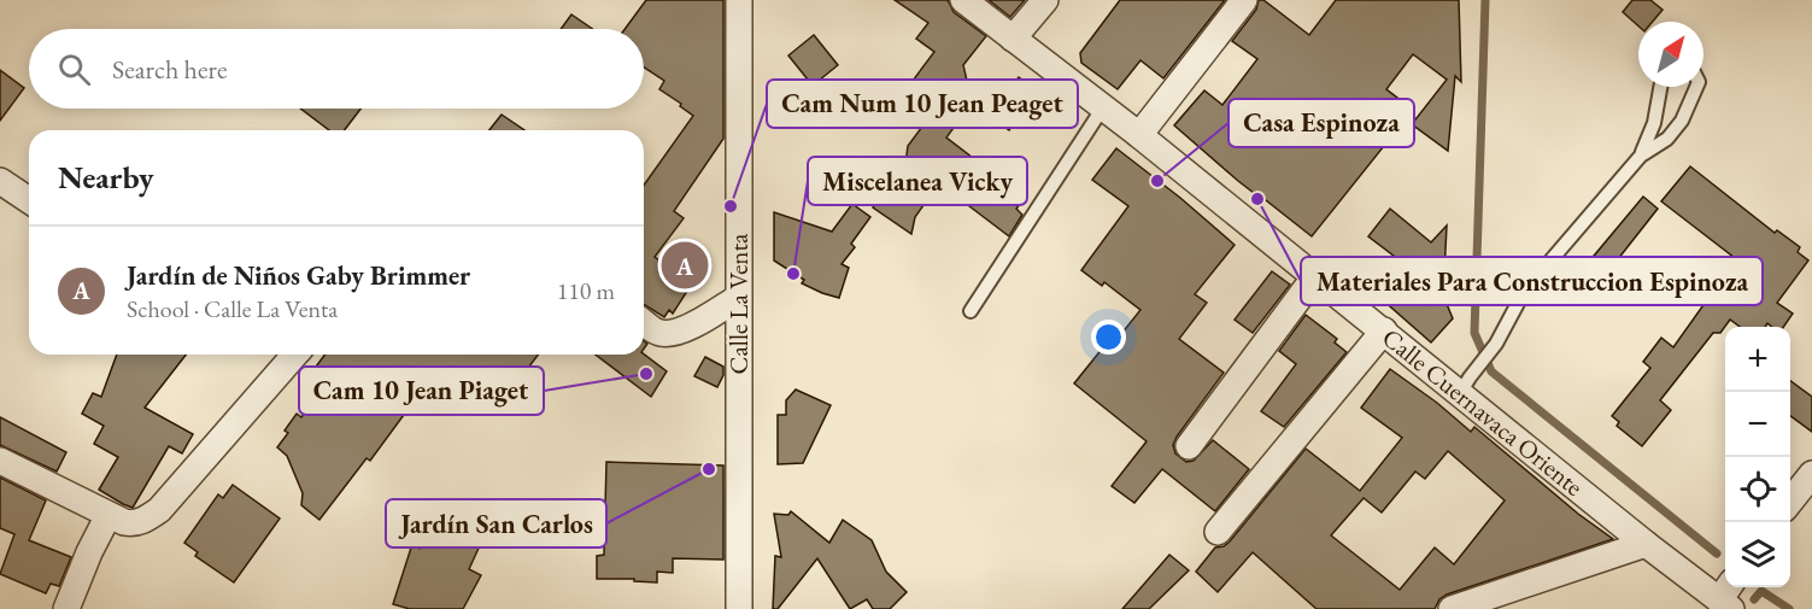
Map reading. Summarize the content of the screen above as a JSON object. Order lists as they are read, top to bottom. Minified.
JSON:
{"streets":{"street":["Calle La Venta","Calle Cuernavaca Oriente"]},"places":["Casa Espinoza","Materiales Para Construccion Espinoza","Cam Num 10 Jean Peaget","Miscelanea Vicky","Cam 10 Jean Piaget","Jardín San Carlos"],"north":"top right","page":{"search":"Search here","heading":"Nearby","list":[{"mark":"A","name":"Jardín de Niños Gaby Brimmer","note":"School · Calle La Venta","value":"110 m"}],"pins":"A","map_buttons":["+","−"]}}
